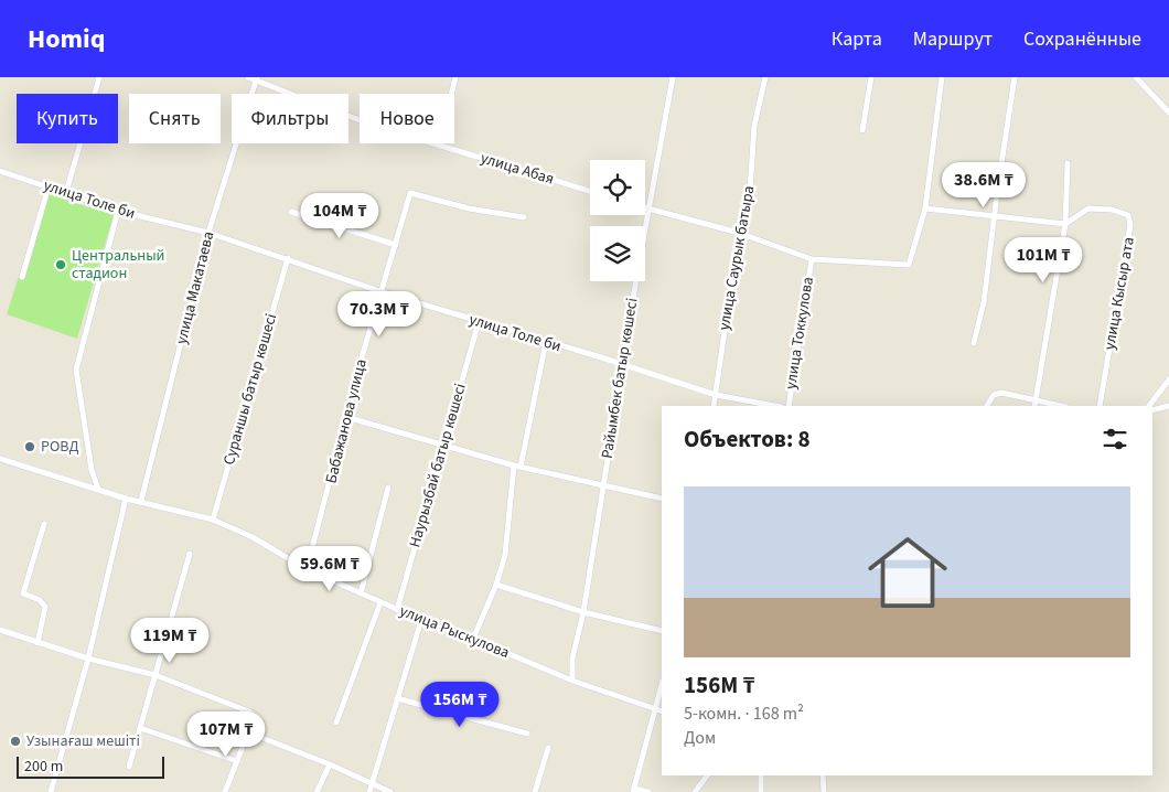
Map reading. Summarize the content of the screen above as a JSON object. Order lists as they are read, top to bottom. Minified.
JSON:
{"streets":{"street":["улица Абая","улица Толе би","улица Саурык батыра","улица Макатаева","улица Кысыр ата","улица Токкулова","Райымбек батыр көшесі","Сураншы батыр көшесі","Бабажанова улица","Наурызбай батыр көшесі","улица Рыскулова"]},"crossings":[["улица Абая","улица Макатаева"],["улица Толе би","улица Саурык батыра"],["улица Толе би","улица Макатаева"],["улица Толе би","Райымбек батыр көшесі"],["улица Толе би","Сураншы батыр көшесі"],["улица Толе би","Бабажанова улица"],["улица Толе би","Наурызбай батыр көшесі"],["улица Макатаева","улица Рыскулова"],["Райымбек батыр көшесі","улица Рыскулова"],["Сураншы батыр көшесі","улица Рыскулова"],["Бабажанова улица","улица Рыскулова"],["Наурызбай батыр көшесі","улица Рыскулова"]],"places":["Центральный стадион","РОВД","Узынағаш мешіті"],"scale_bar":"200 m","page":{"header":"Homiq","nav":["Карта","Маршрут","Сохранённые"],"chip":["Купить","Снять","Фильтры","Новое"],"price":["38.6M ₸","104M ₸","101M ₸","70.3M ₸","59.6M ₸","119M ₸","156M ₸","107M ₸"],"heading":"Объектов: 8","list":[{"name":"156M ₸","note":"5-комн. · 168 m² · Дом"}],"scale":"200 m"}}
